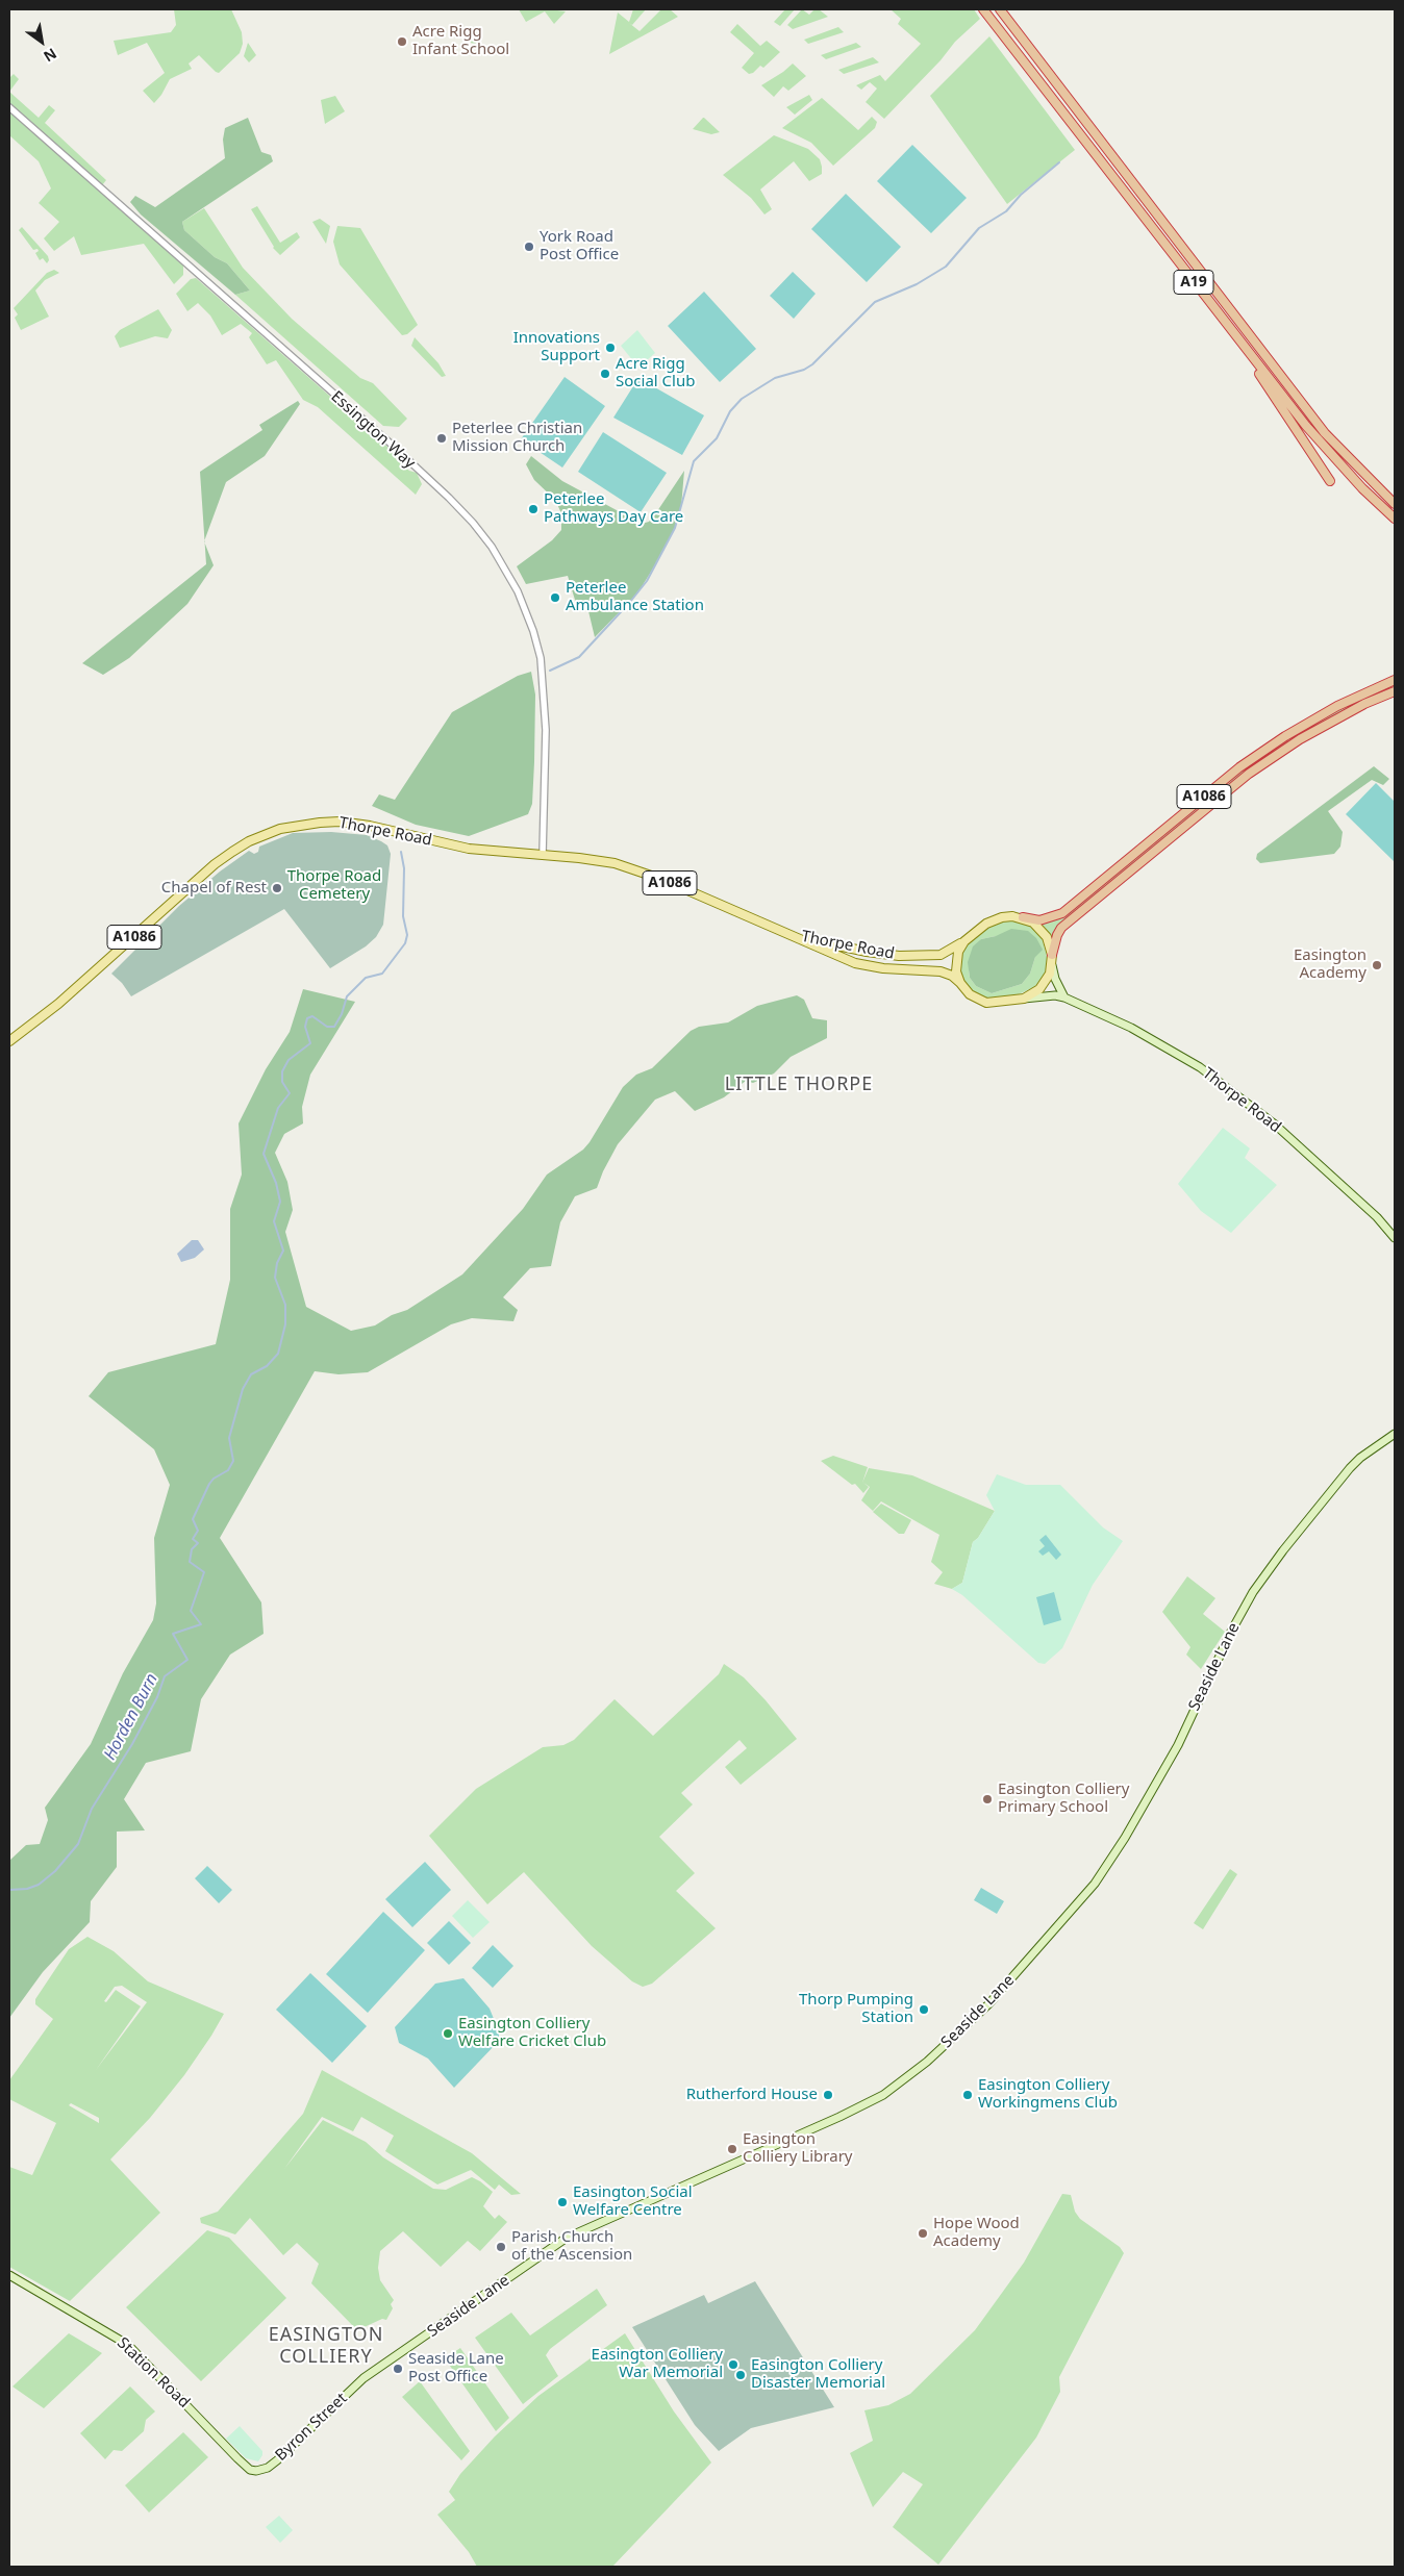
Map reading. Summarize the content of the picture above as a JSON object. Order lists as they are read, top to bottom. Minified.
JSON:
{"streets":{"highway":["A19","A1086"],"main road":["Thorpe Road","Seaside Lane","Station Road","Byron Street"],"street":["Essington Way"]},"crossings":[["Essington Way","Thorpe Road"],["A1086","Thorpe Road"],["Seaside Lane","Byron Street"],["Station Road","Byron Street"]],"districts":["LITTLE THORPE","EASINGTON COLLIERY"],"water":["Horden Burn"],"parks":["Thorpe Road Cemetery"],"places":["Acre Rigg Infant School","York Road Post Office","Innovations Support","Acre Rigg Social Club","Peterlee Christian Mission Church","Peterlee Pathways Day Care","Peterlee Ambulance Station","Chapel of Rest","Easington Academy","Easington Colliery Primary School","Thorp Pumping Station","Easington Colliery Welfare Cricket Club","Rutherford House","Easington Colliery Workingmens Club","Easington Colliery Library","Easington Social Welfare Centre","Hope Wood Academy","Parish Church of the Ascension","Easington Colliery War Memorial","Seaside Lane Post Office","Easington Colliery Disaster Memorial"],"north":"bottom right"}
